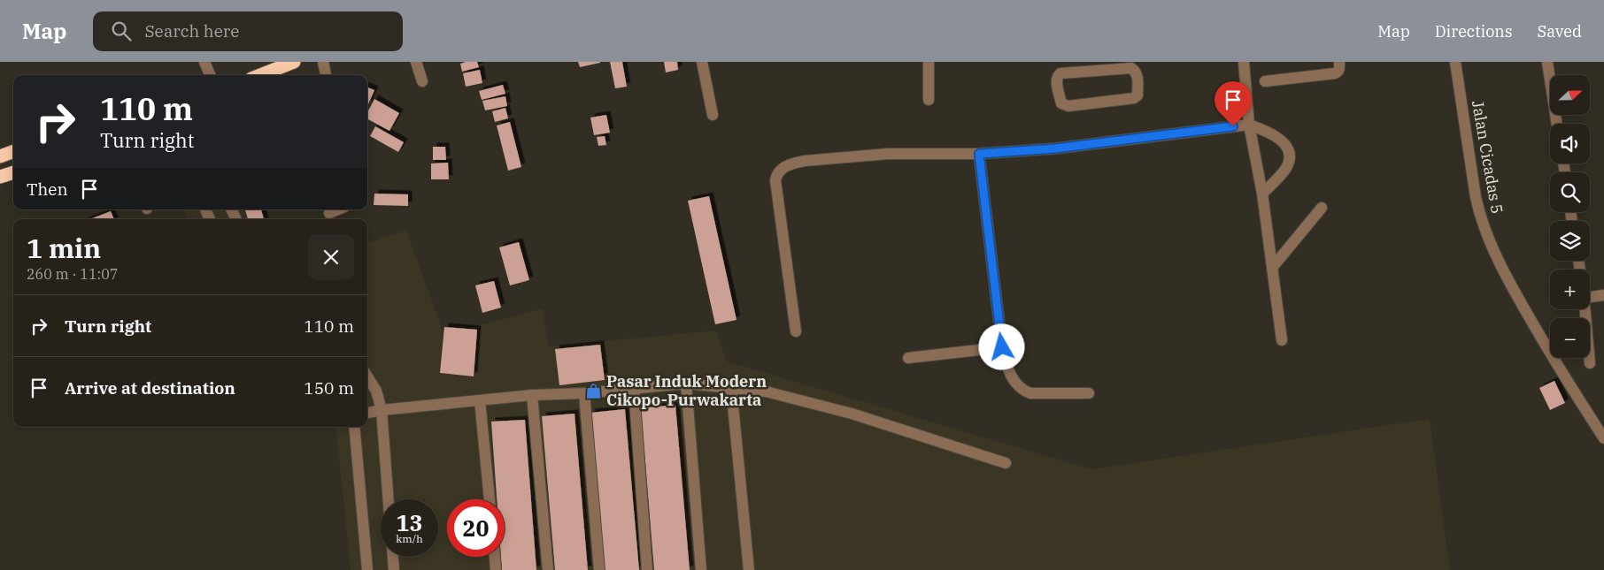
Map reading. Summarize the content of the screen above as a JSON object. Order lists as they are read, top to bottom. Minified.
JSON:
{"streets":{"street":["Jalan Cicadas 5"]},"places":{"shop":["Pasar Induk Modern Cikopo-Purwakarta"]},"north":"right","page":{"header":"Map","search":"Search here","nav":["Map","Directions","Saved"],"map_buttons":["+","−"],"turn":["110 m","Turn right"],"then":"Then","heading":["1 min","260 m · 11:07"],"list":[{"name":"Turn right","value":"110 m"},{"name":"Arrive at destination","value":"150 m"}],"speed":"13 km/h","limit":"20"}}
